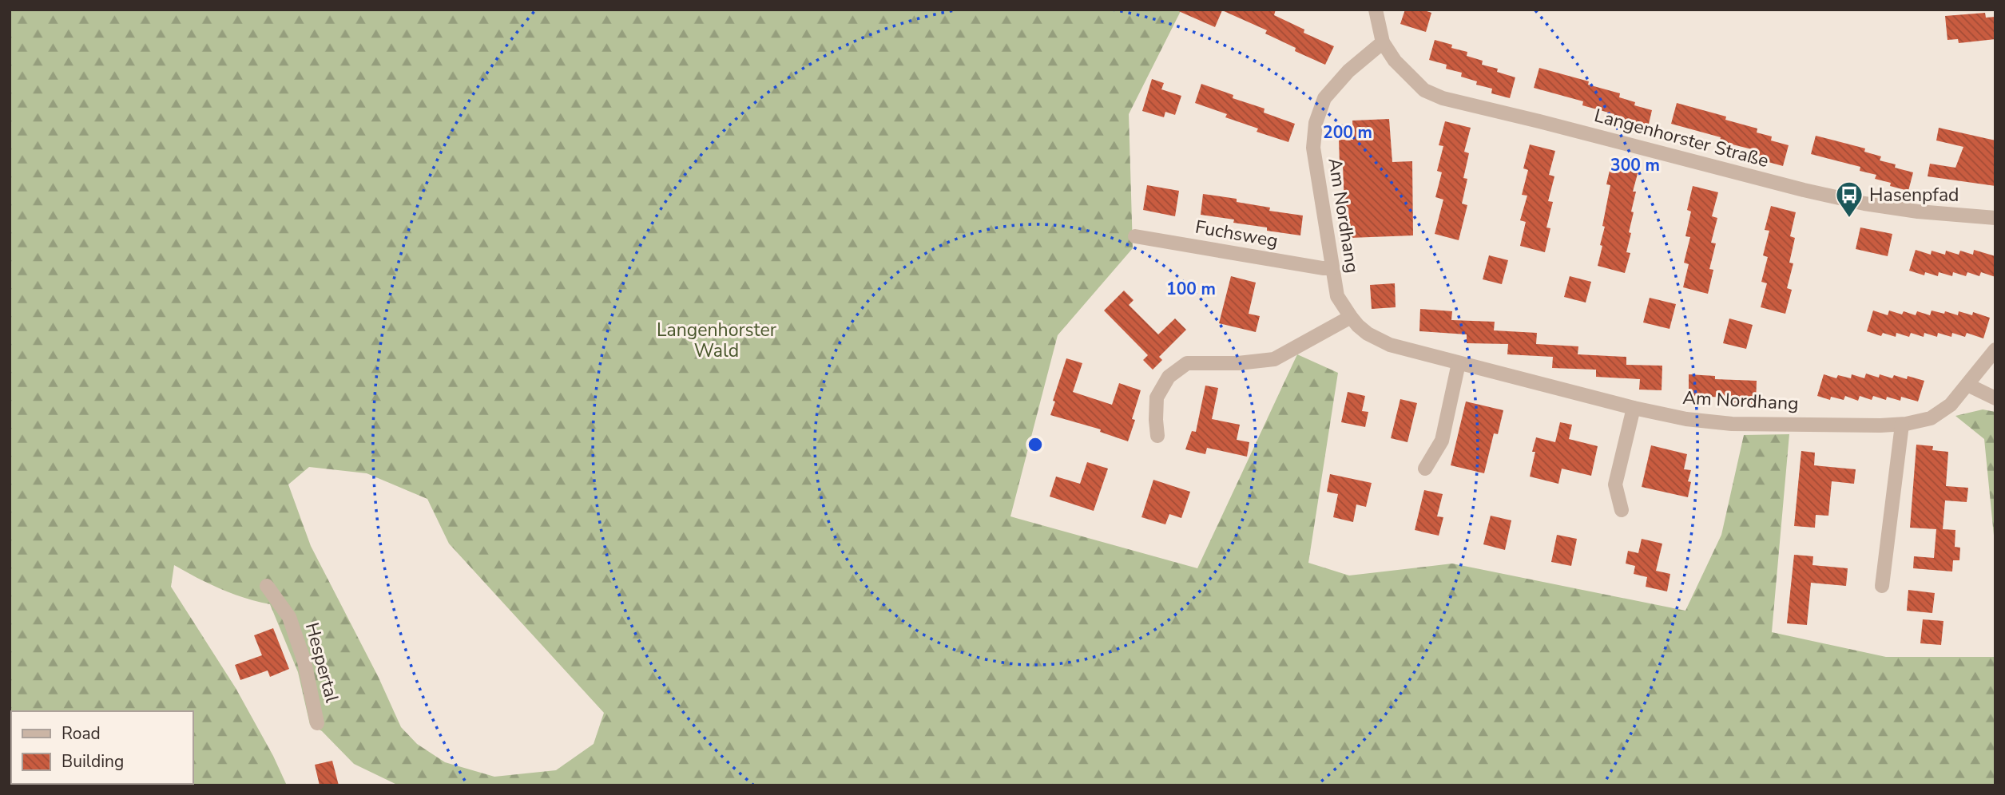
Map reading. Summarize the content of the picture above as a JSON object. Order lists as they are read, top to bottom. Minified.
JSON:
{"streets":{"street":["Langenhorster Straße","Am Nordhang","Fuchsweg","Hespertal"]},"crossings":[["Langenhorster Straße","Am Nordhang"],["Am Nordhang","Fuchsweg"]],"parks":["Langenhorster Wald"],"places":{"bus stop":["Hasenpfad"]},"legend":["Road","Building"],"rings":["200 m","300 m","100 m"]}
